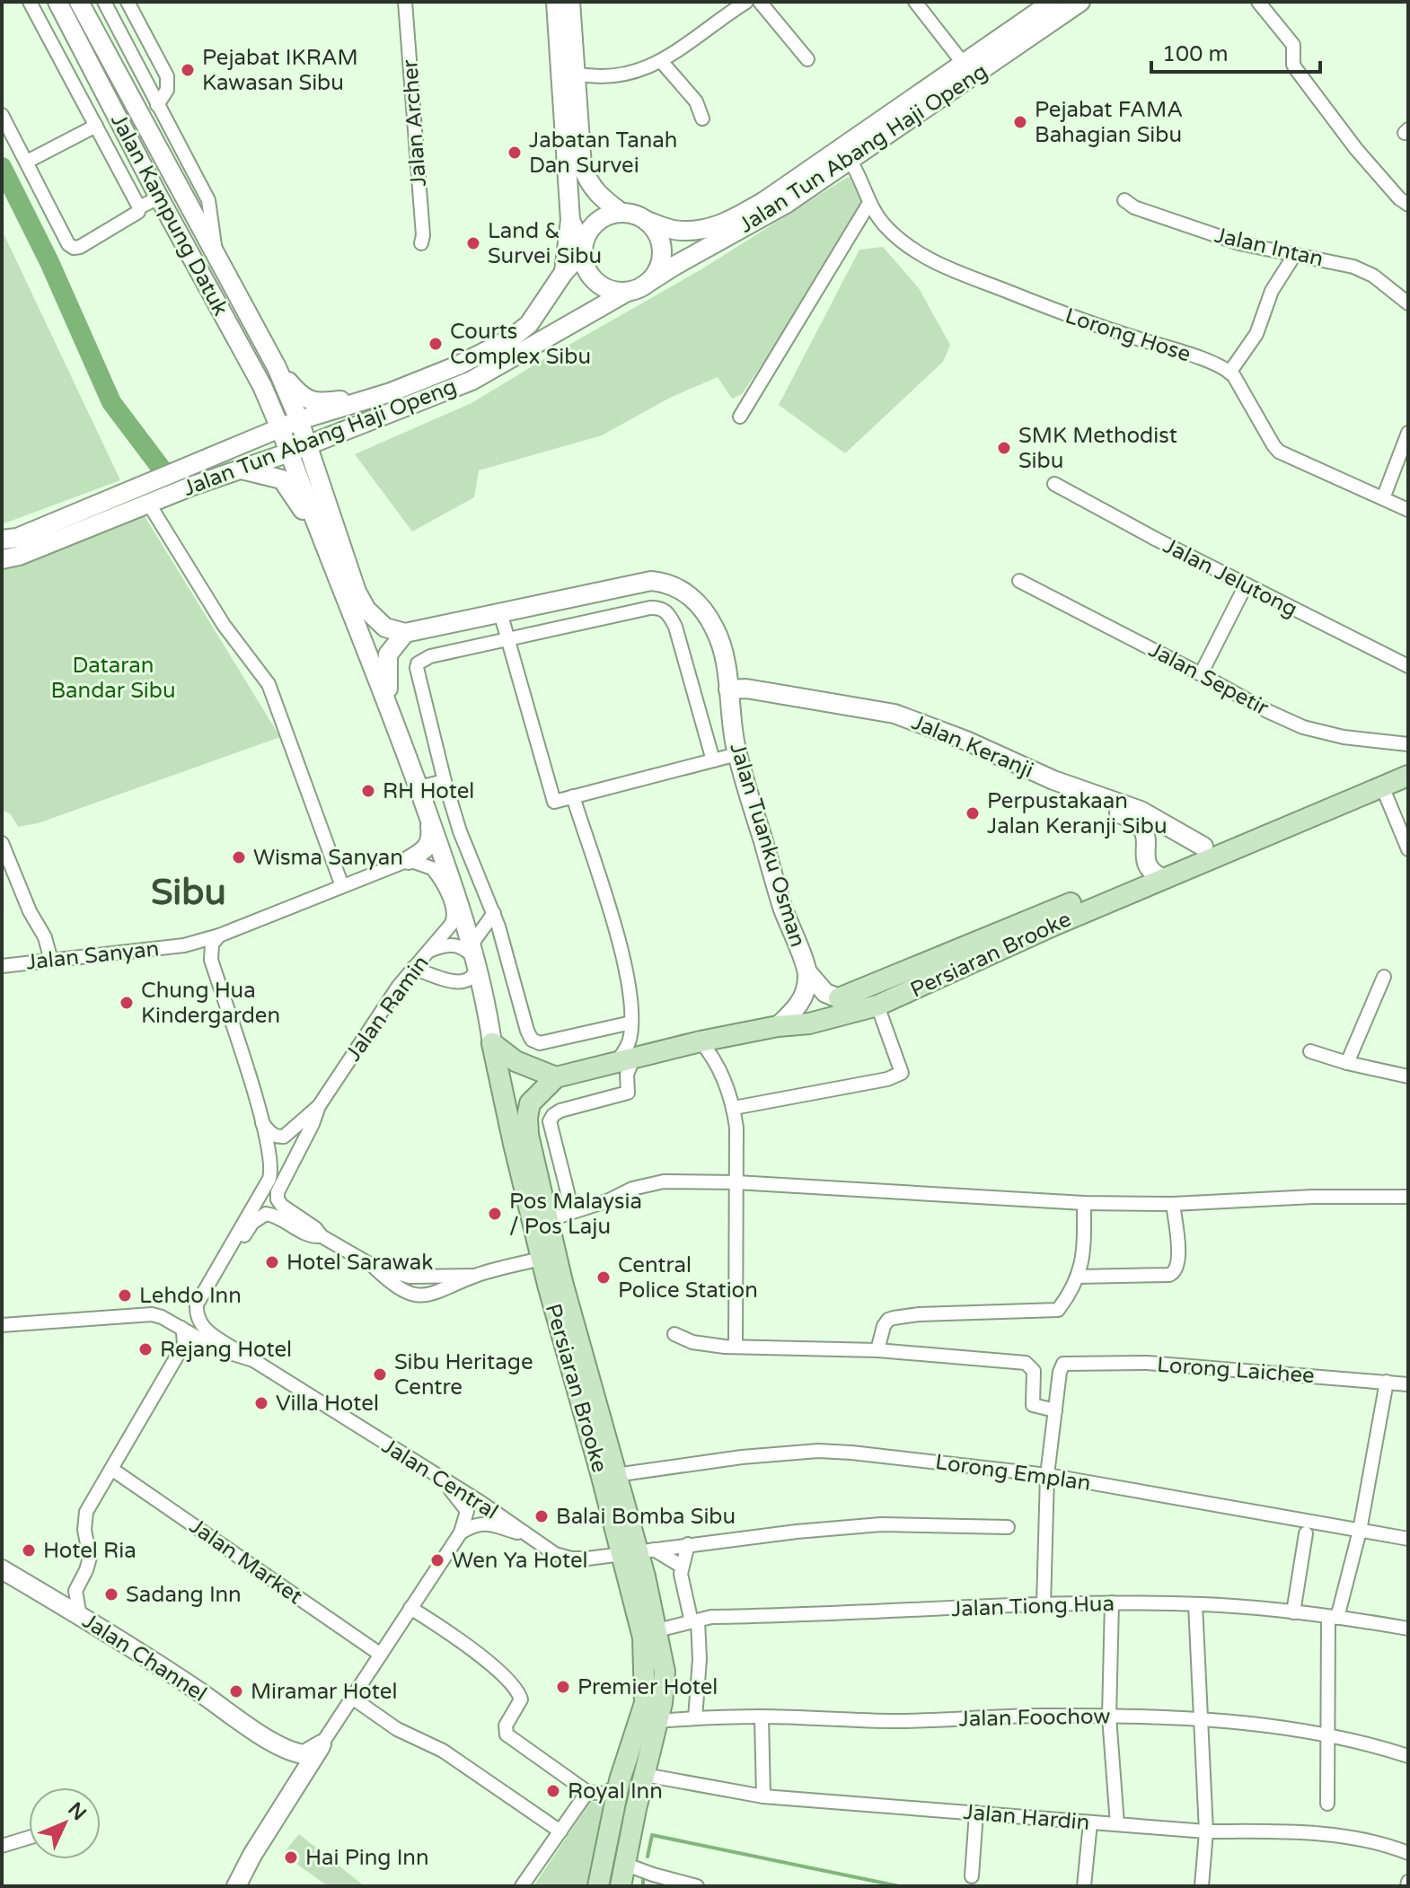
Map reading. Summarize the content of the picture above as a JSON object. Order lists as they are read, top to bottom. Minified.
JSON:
{"streets":{"main road":["Persiaran Brooke"],"street":["Jalan Archer","Jalan Tun Abang Haji Openg","Jalan Kampung Datuk","Jalan Intan","Lorong Hose","Jalan Jelutong","Jalan Sepetir","Jalan Keranji","Jalan Tuanku Osman","Jalan Sanyan","Jalan Ramin","Lorong Laichee","Lorong Emplan","Jalan Central","Jalan Market","Jalan Tiong Hua","Jalan Channel","Jalan Foochow","Jalan Hardin"]},"crossings":[["Jalan Tun Abang Haji Openg","Jalan Kampung Datuk"],["Jalan Tun Abang Haji Openg","Lorong Hose"],["Jalan Keranji","Jalan Tuanku Osman"],["Jalan Keranji","Persiaran Brooke"],["Jalan Tuanku Osman","Persiaran Brooke"],["Persiaran Brooke","Lorong Emplan"],["Persiaran Brooke","Jalan Central"],["Persiaran Brooke","Jalan Tiong Hua"],["Persiaran Brooke","Jalan Foochow"],["Persiaran Brooke","Jalan Hardin"],["Jalan Sanyan","Jalan Ramin"]],"districts":["Sibu"],"parks":["Dataran Bandar Sibu"],"places":["Pejabat IKRAM Kawasan Sibu","Pejabat FAMA Bahagian Sibu","Jabatan Tanah Dan Survei","Land & Survei Sibu","Courts Complex Sibu","SMK Methodist Sibu","RH Hotel","Perpustakaan Jalan Keranji Sibu","Wisma Sanyan","Chung Hua Kindergarden","Pos Malaysia / Pos Laju","Hotel Sarawak","Central Police Station","Lehdo Inn","Rejang Hotel","Sibu Heritage Centre","Villa Hotel","Balai Bomba Sibu","Hotel Ria","Wen Ya Hotel","Sadang Inn","Premier Hotel","Miramar Hotel","Royal Inn","Hai Ping Inn"],"scale_bar":"100 m","north":"top right"}
